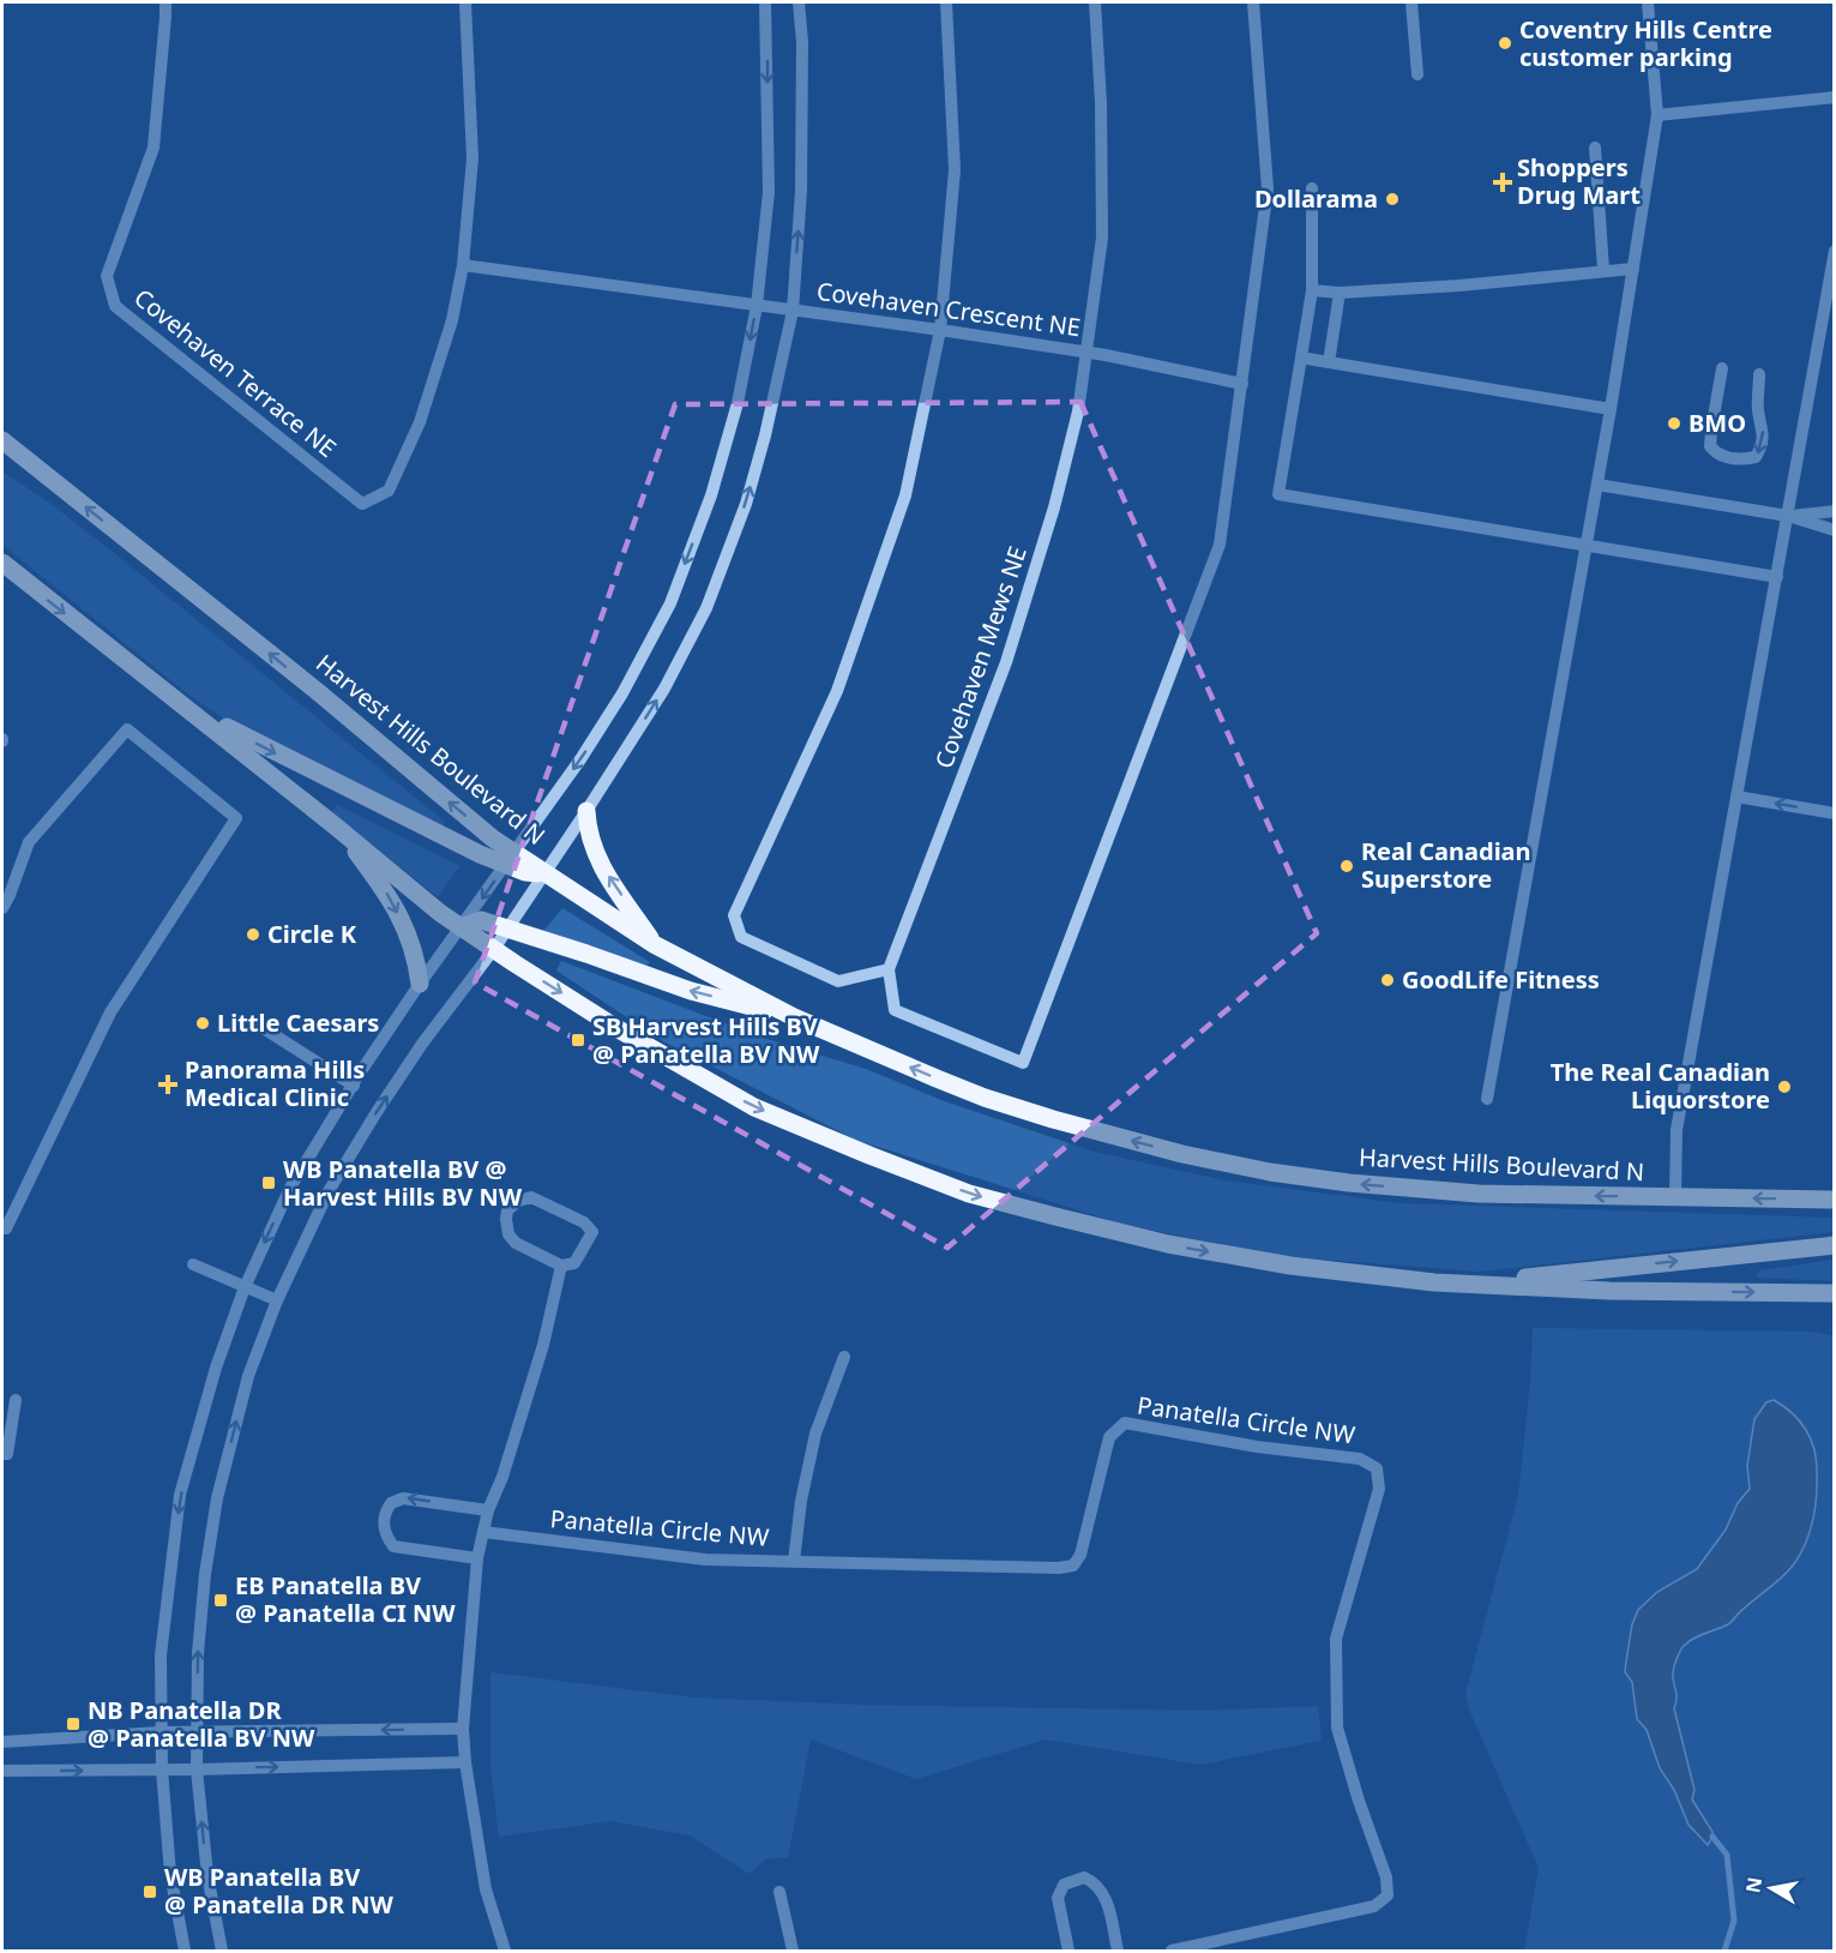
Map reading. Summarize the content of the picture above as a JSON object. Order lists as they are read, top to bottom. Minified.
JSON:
{"streets":{"main road":["Harvest Hills Boulevard N"],"street":["Covehaven Crescent NE","Covehaven Terrace NE","Covehaven Mews NE","Panatella Circle NW"]},"crossings":[["Covehaven Crescent NE","Covehaven Mews NE"]],"places":{"other":["Coventry Hills Centre customer parking","Dollarama","BMO","Real Canadian Superstore","Circle K","GoodLife Fitness","Little Caesars","The Real Canadian Liquorstore"],"health":["Shoppers Drug Mart","Panorama Hills Medical Clinic"],"transit":["SB Harvest Hills BV @ Panatella BV NW","WB Panatella BV @ Harvest Hills BV NW","EB Panatella BV @ Panatella CI NW","NB Panatella DR @ Panatella BV NW","WB Panatella BV @ Panatella DR NW"]},"north":"left"}
